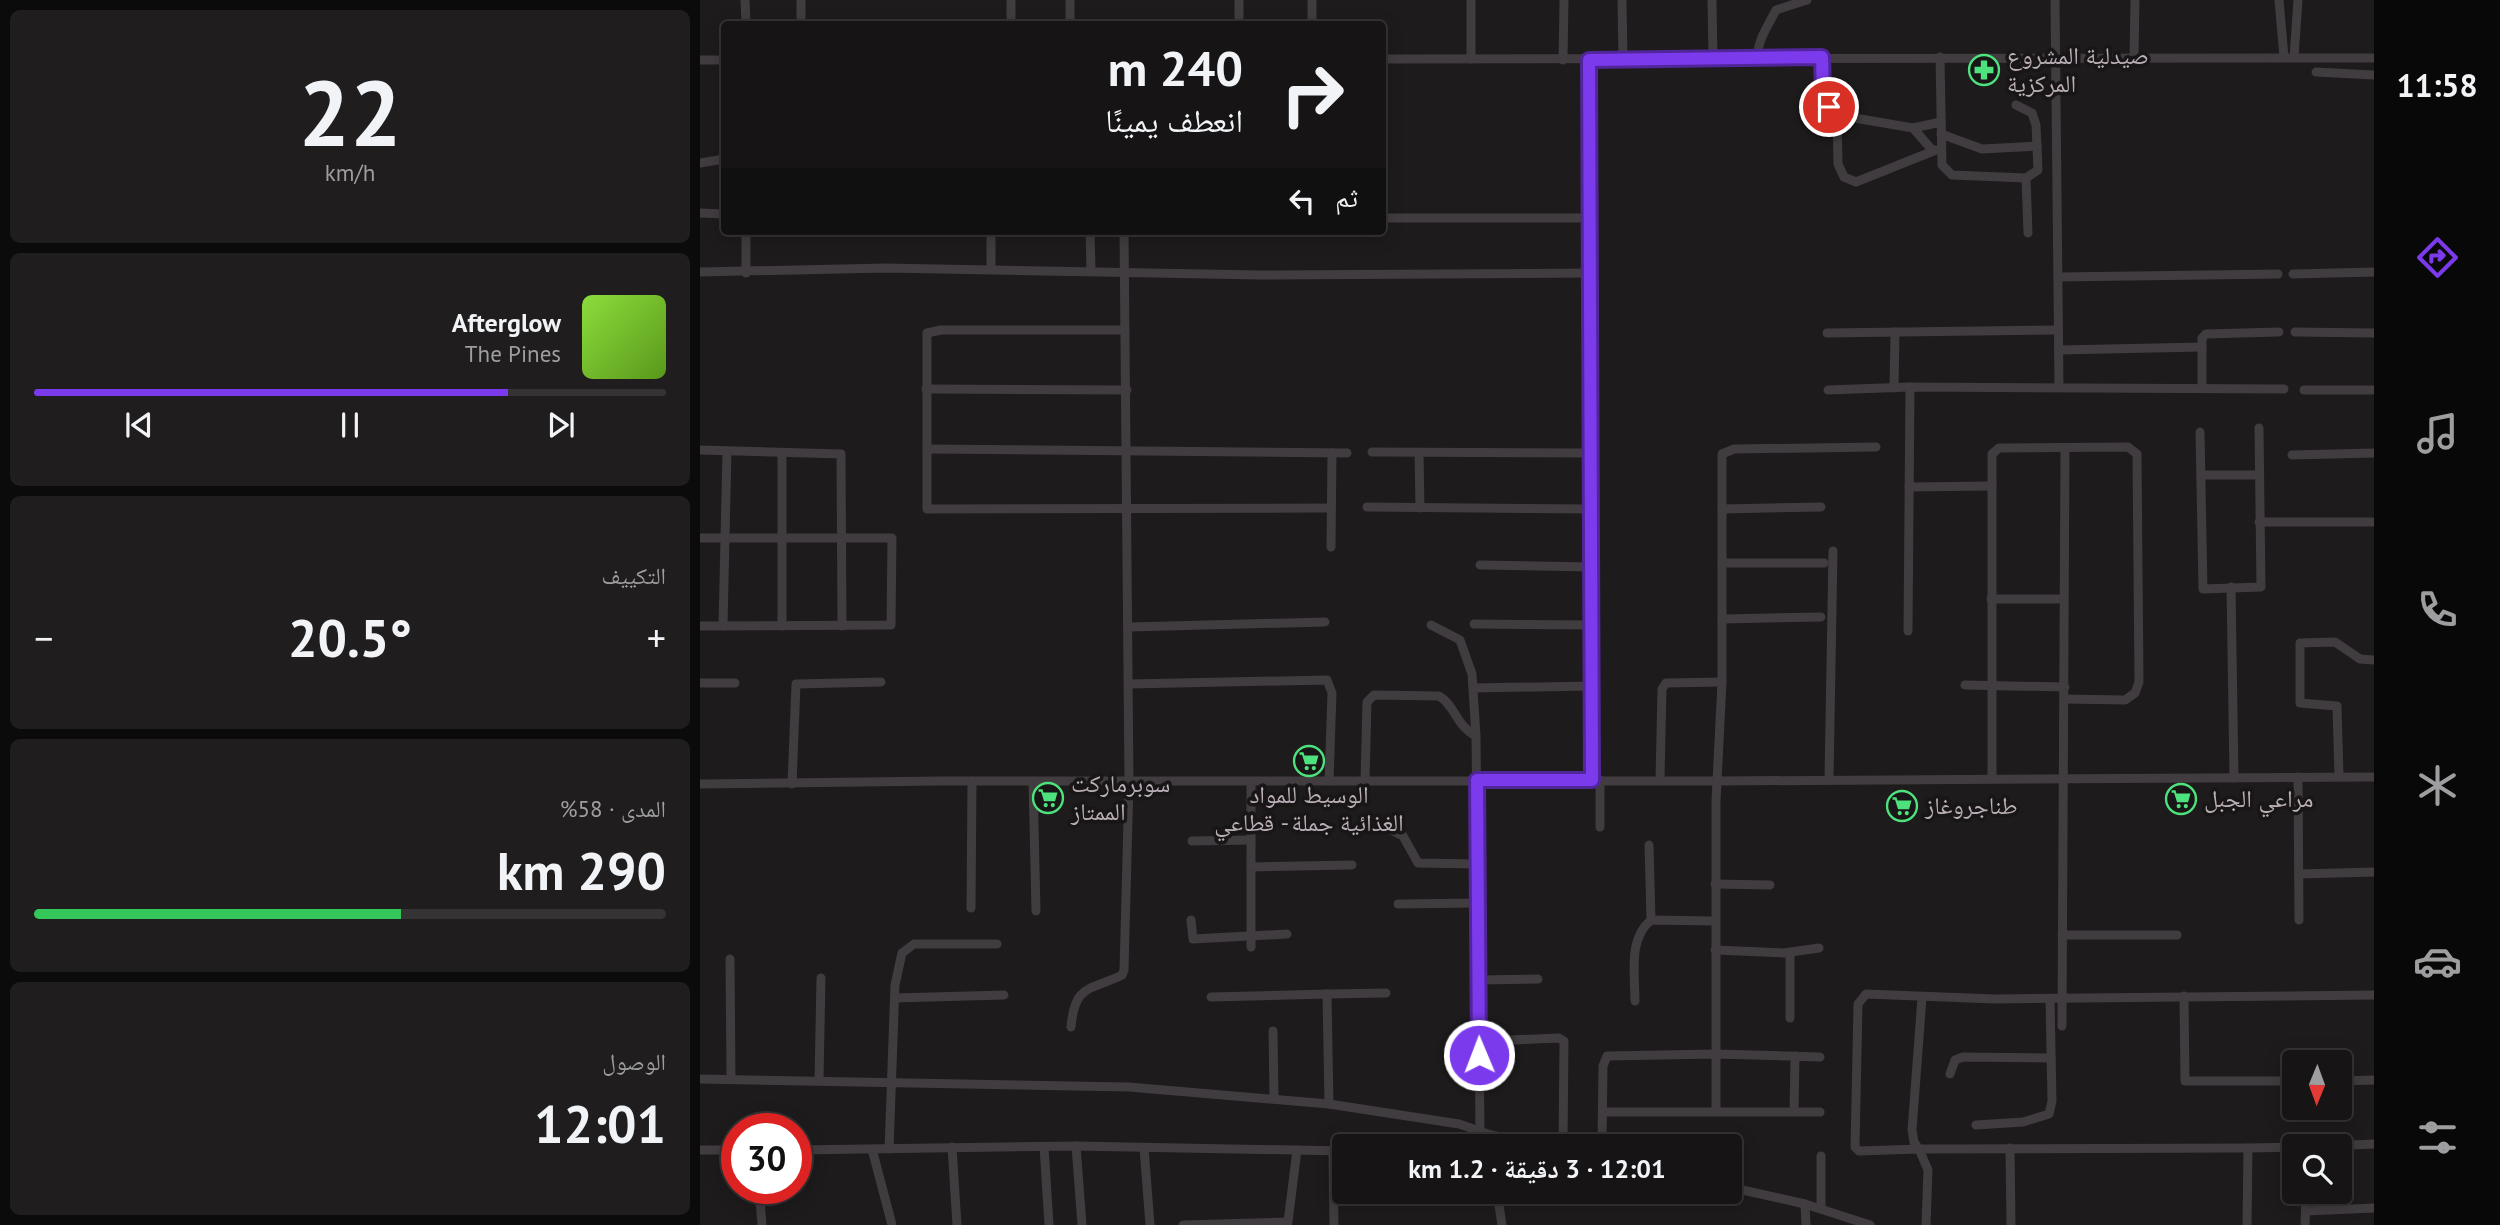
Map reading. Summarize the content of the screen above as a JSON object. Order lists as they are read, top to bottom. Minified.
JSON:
{"places":{"pharmacy":["صيدلية المشروع المركزية"],"supermarket":["الوسيط للمواد الغذائية جملة - قطاعي","سوبرماركت الممتاز","مراعي الجبل","طناجروغاز"]},"north":"bottom","page":{"tabs":"11:58","tile":[["22","km/h"],"التكييف",["المدى · 58%","290 km"],["الوصول","12:01"]],"turn":["240 m","انعطف يمينًا"],"then":"ثم","song":["Afterglow","The Pines"],"heat":["−","20.5°","+"],"limit":"30","trip":"12:01 · 3 دقيقة · 1.2 km"}}
